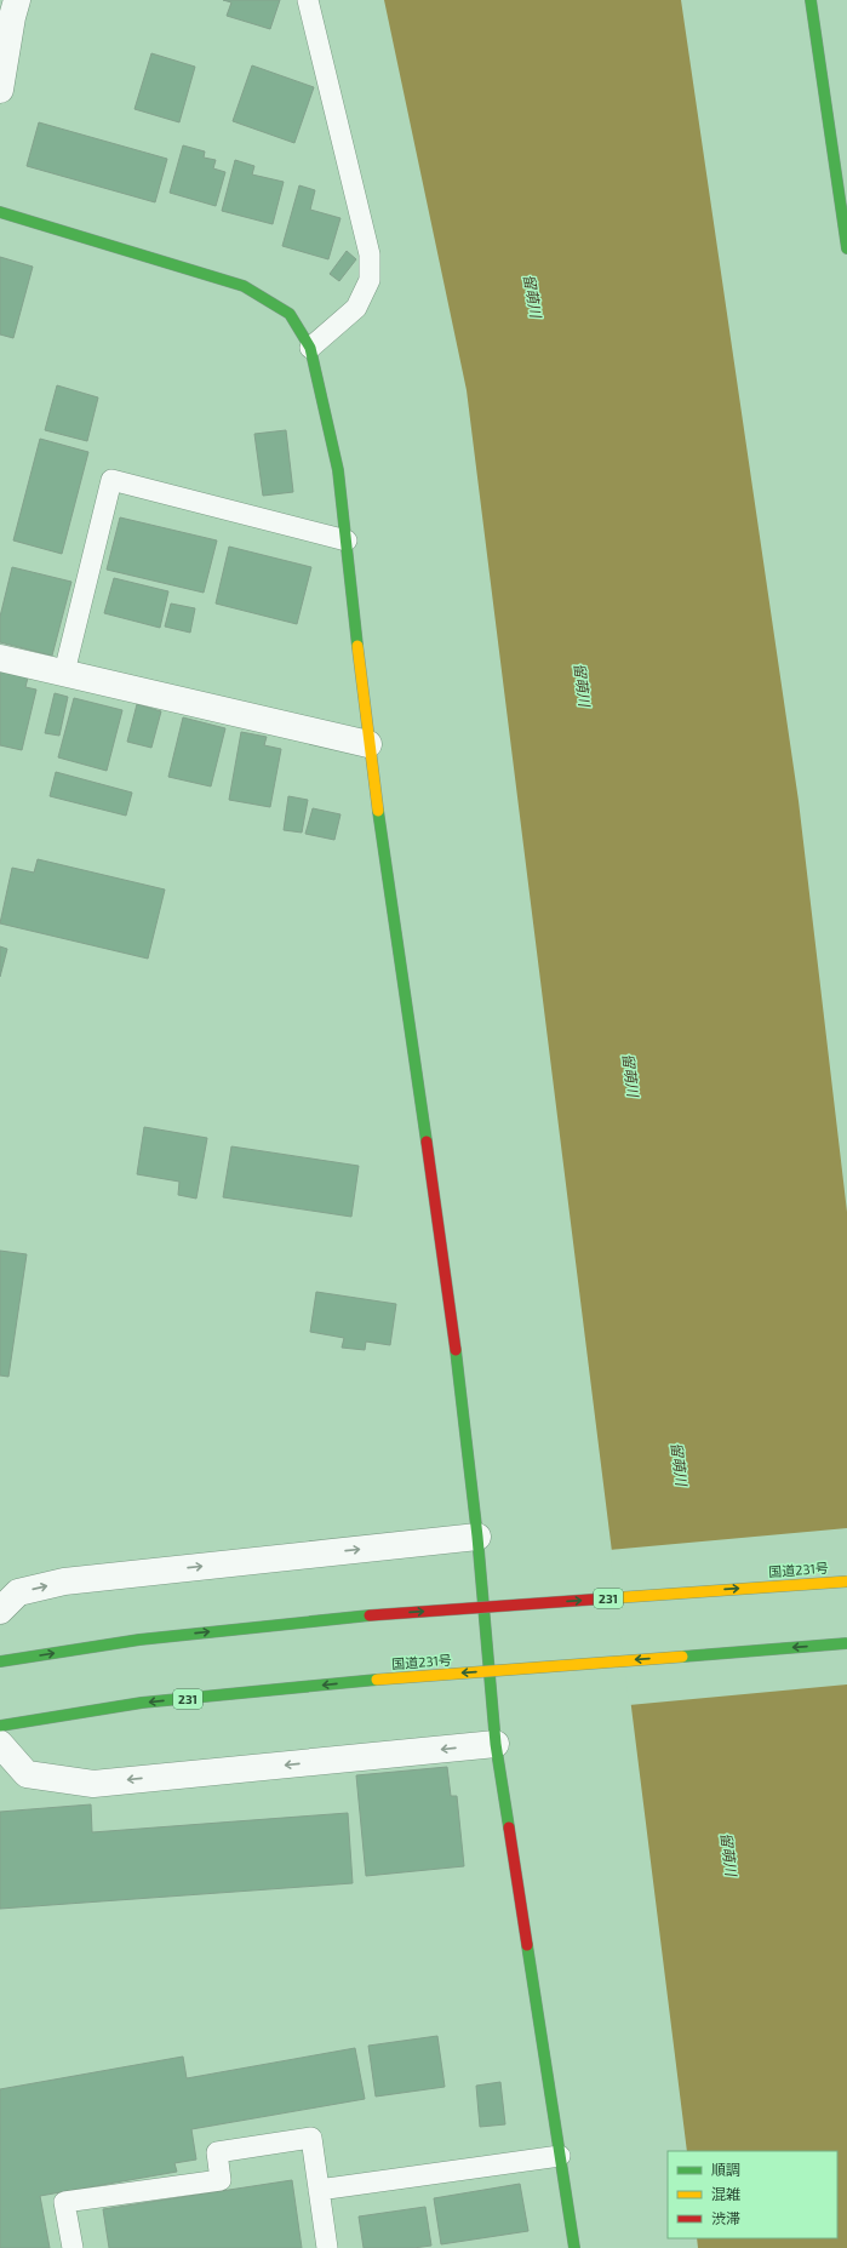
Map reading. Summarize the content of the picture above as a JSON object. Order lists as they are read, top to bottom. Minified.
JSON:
{"streets":{"main road":["国道231号","231"]},"water":["留萌川"],"legend":["順調","混雑","渋滞"]}
